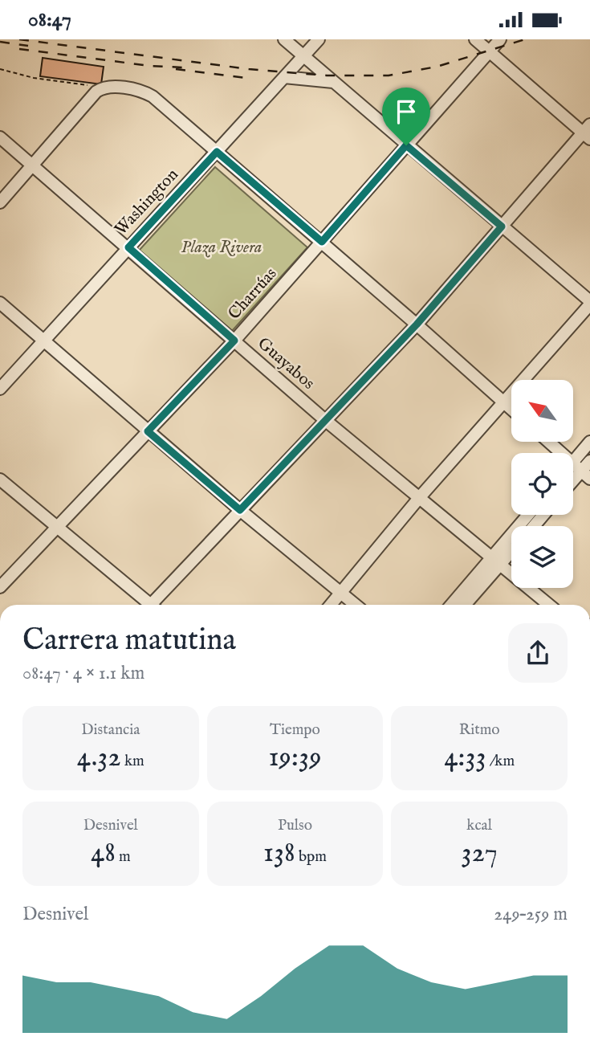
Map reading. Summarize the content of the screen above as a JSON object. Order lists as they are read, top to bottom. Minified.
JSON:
{"streets":{"street":["Washington","Charrúas","Guayabos"]},"crossings":[["Washington","Guayabos"],["Charrúas","Guayabos"]],"parks":["Plaza Rivera"],"north":"top left","page":{"status":"08:47","heading":["Carrera matutina","08:47 · 4 × 1.1 km"],"stats":[["Distancia","4.32 km"],["Tiempo","19:39"],["Ritmo","4:33 /km"],["Desnivel","48 m"],["Pulso","138 bpm"],["kcal","327"]],"chart":["Desnivel","249–259 m"]}}
